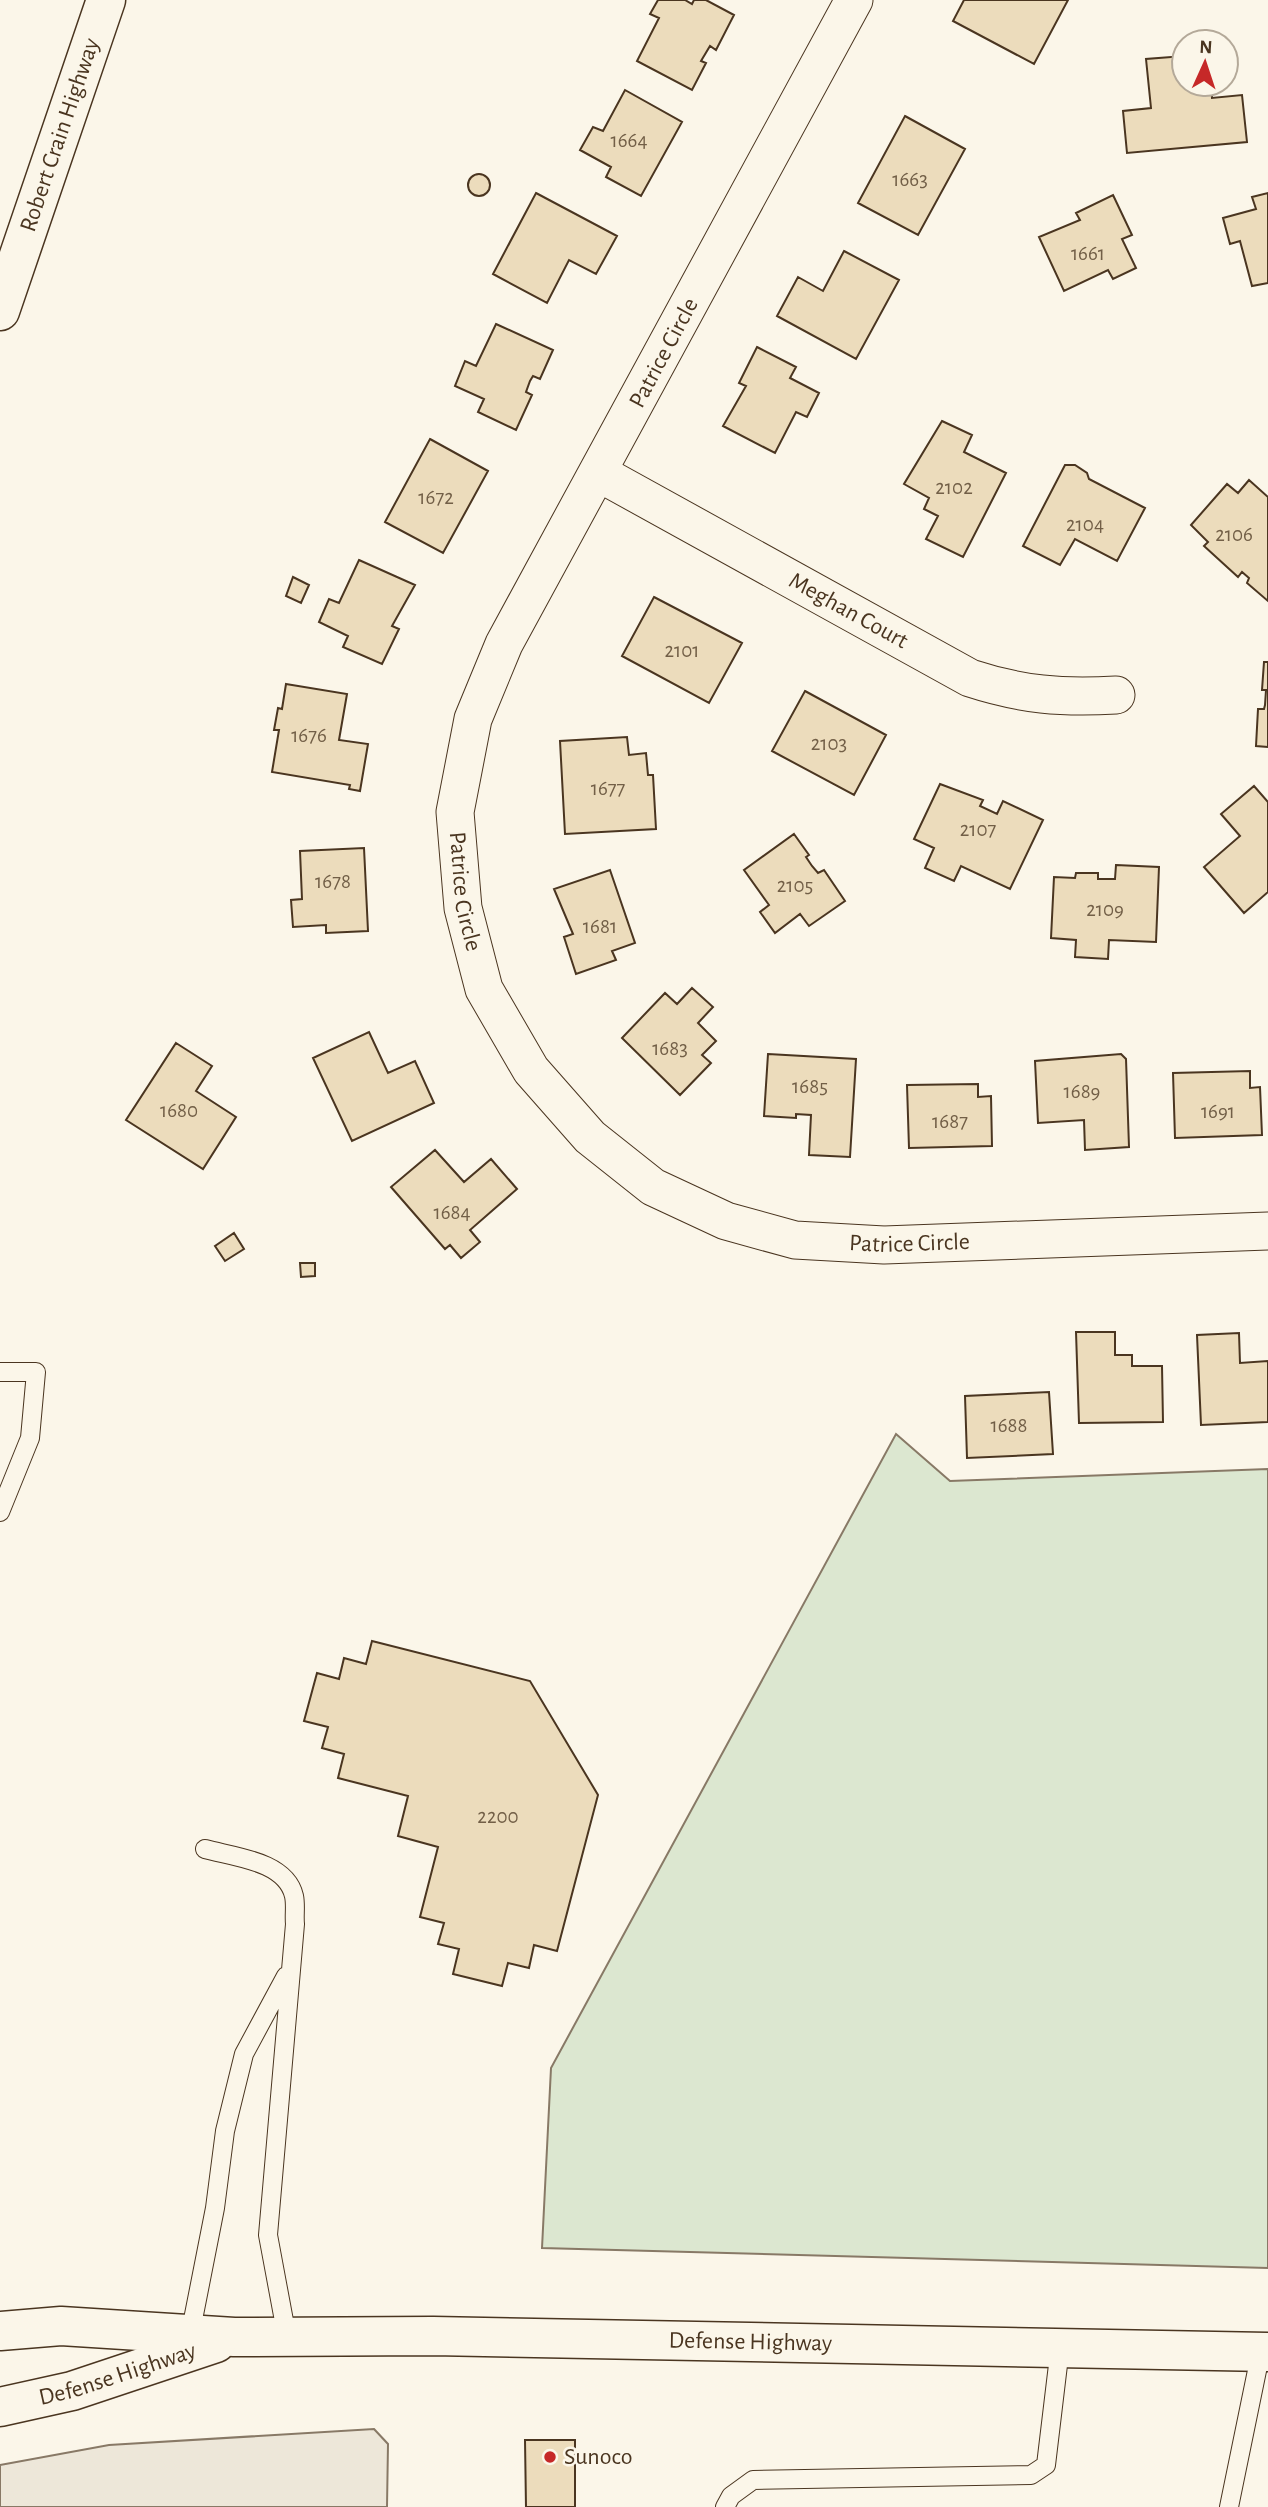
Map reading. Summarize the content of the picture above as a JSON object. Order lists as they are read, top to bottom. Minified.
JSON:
{"streets":{"main road":["Robert Crain Highway","Defense Highway"],"street":["Patrice Circle","Meghan Court"]},"crossings":[["Patrice Circle","Meghan Court"]],"places":["Sunoco"],"house_numbers":["1664","1663","1661","2102","1672","2104","2106","2101","1676","2103","1677","2107","1678","2105","2109","1681","1683","1685","1689","1680","1691","1687","1684","1688","2200"],"north":"top"}
